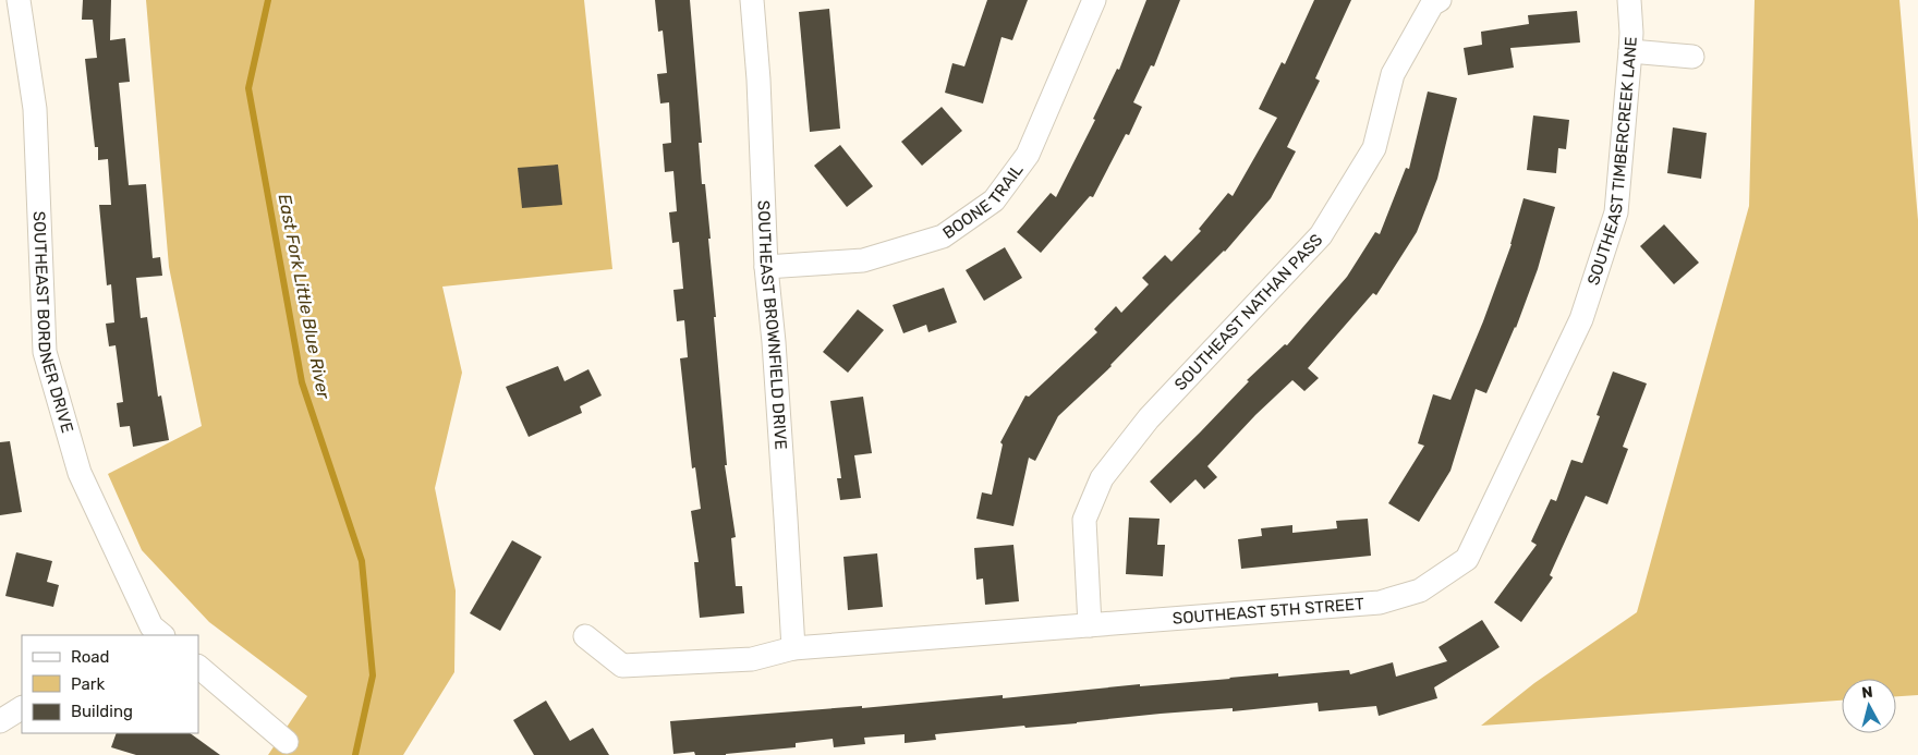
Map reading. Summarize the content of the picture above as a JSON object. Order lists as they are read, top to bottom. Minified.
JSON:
{"streets":{"street":["SOUTHEAST TIMBERCREEK LANE","BOONE TRAIL","SOUTHEAST NATHAN PASS","SOUTHEAST BORDNER DRIVE","SOUTHEAST BROWNFIELD DRIVE","SOUTHEAST 5TH STREET"]},"crossings":[["SOUTHEAST TIMBERCREEK LANE","SOUTHEAST 5TH STREET"],["BOONE TRAIL","SOUTHEAST BROWNFIELD DRIVE"],["SOUTHEAST NATHAN PASS","SOUTHEAST 5TH STREET"],["SOUTHEAST BROWNFIELD DRIVE","SOUTHEAST 5TH STREET"]],"water":["East Fork Little Blue River"],"legend":["Road","Park","Building"],"north":"top"}
